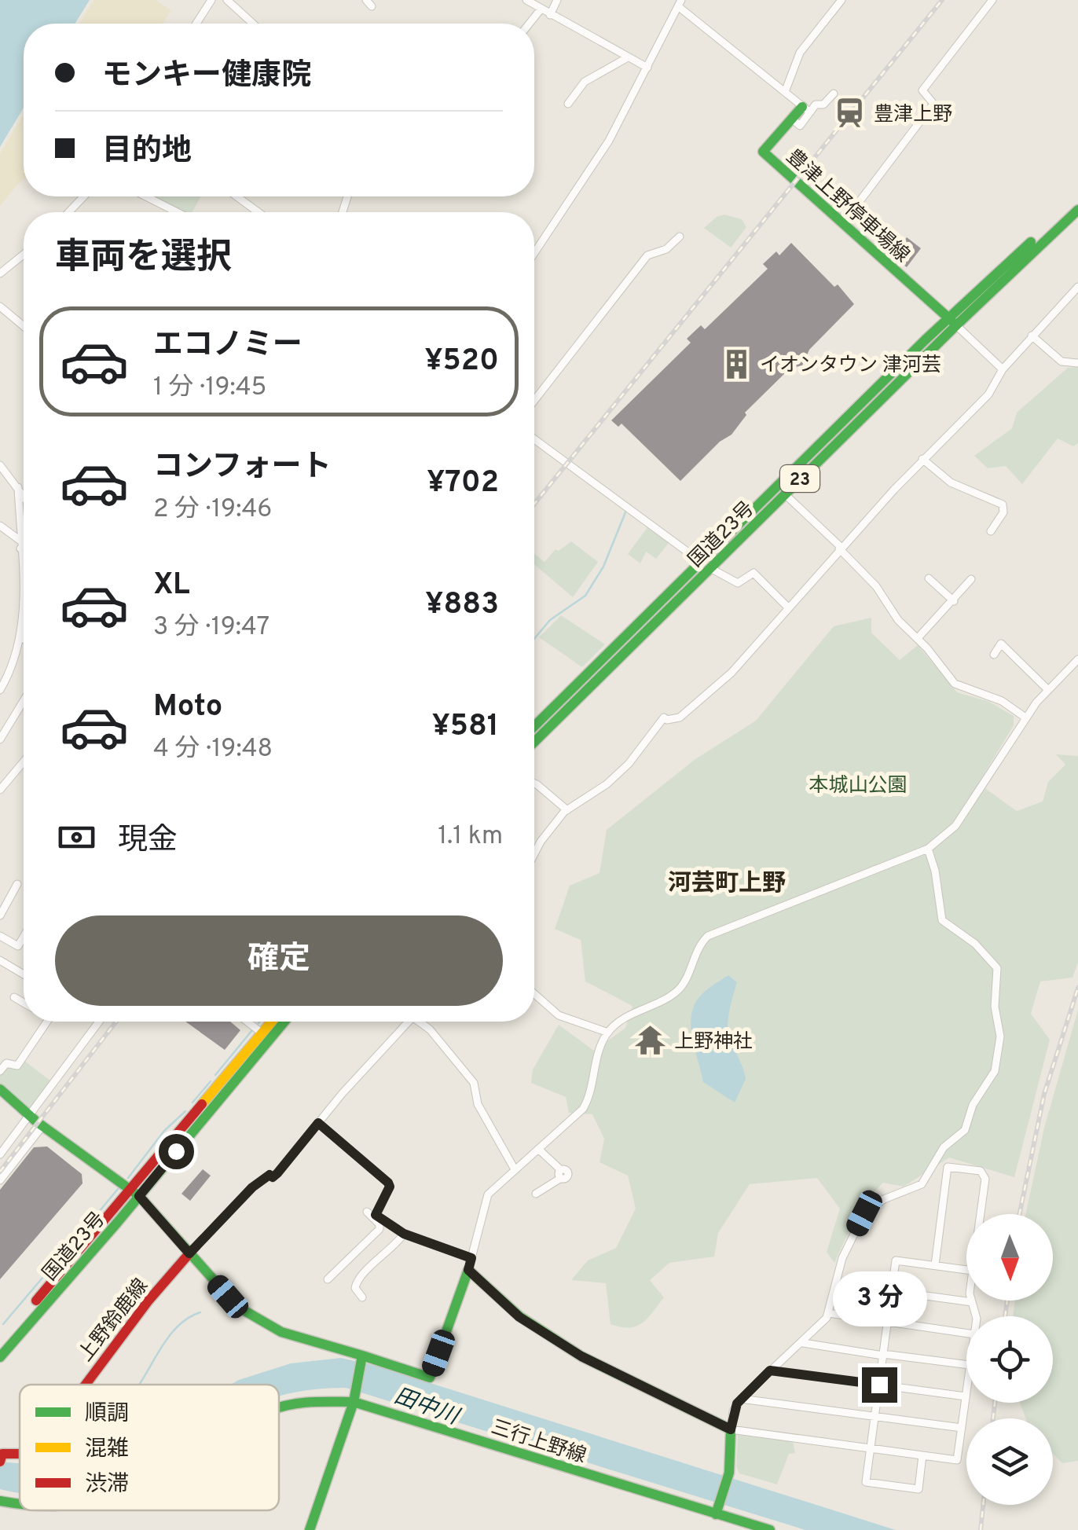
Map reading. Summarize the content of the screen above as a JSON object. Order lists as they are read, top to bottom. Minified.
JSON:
{"streets":{"main road":["豊津上野停車場線","23","国道23号","上野鈴鹿線","三行上野線"]},"crossings":[["豊津上野停車場線","国道23号"]],"districts":["河芸町上野"],"water":["田中川"],"parks":["本城山公園"],"places":{"station":["豊津上野"],"building":["イオンタウン 津河芸"],"temple":["上野神社"]},"legend":["順調","混雑","渋滞"],"north":"bottom","page":{"banner":["モンキー健康院","目的地"],"heading":"車両を選択","list":[{"name":"エコノミー","note":"1 分 · 19:45","value":"¥520"},{"name":"コンフォート","note":"2 分 · 19:46","value":"¥702"},{"name":"XL","note":"3 分 · 19:47","value":"¥883"},{"name":"Moto","note":"4 分 · 19:48","value":"¥581"}],"pay":["現金","1.1 km"],"buttons":"確定","bubble":"3 分"}}
